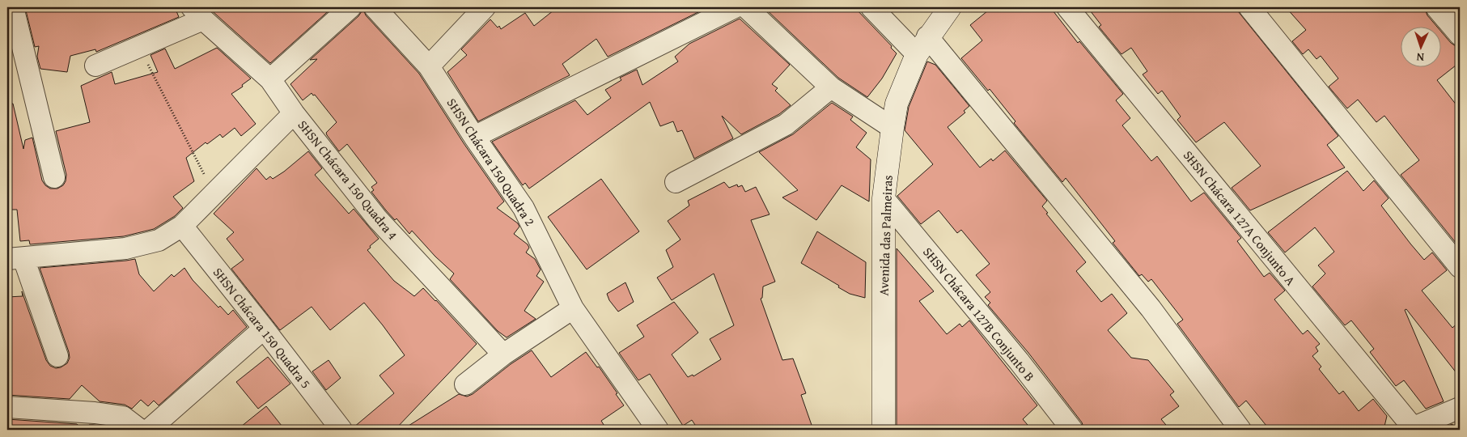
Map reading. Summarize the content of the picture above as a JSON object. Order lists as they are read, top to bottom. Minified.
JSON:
{"streets":{"street":["SHSN Chácara 150 Quadra 2","SHSN Chácara 150 Quadra 4","SHSN Chácara 127A Conjunto A","Avenida das Palmeiras","SHSN Chácara 127B Conjunto B","SHSN Chácara 150 Quadra 5"]},"crossings":[["Avenida das Palmeiras","SHSN Chácara 127B Conjunto B"]],"north":"bottom"}
